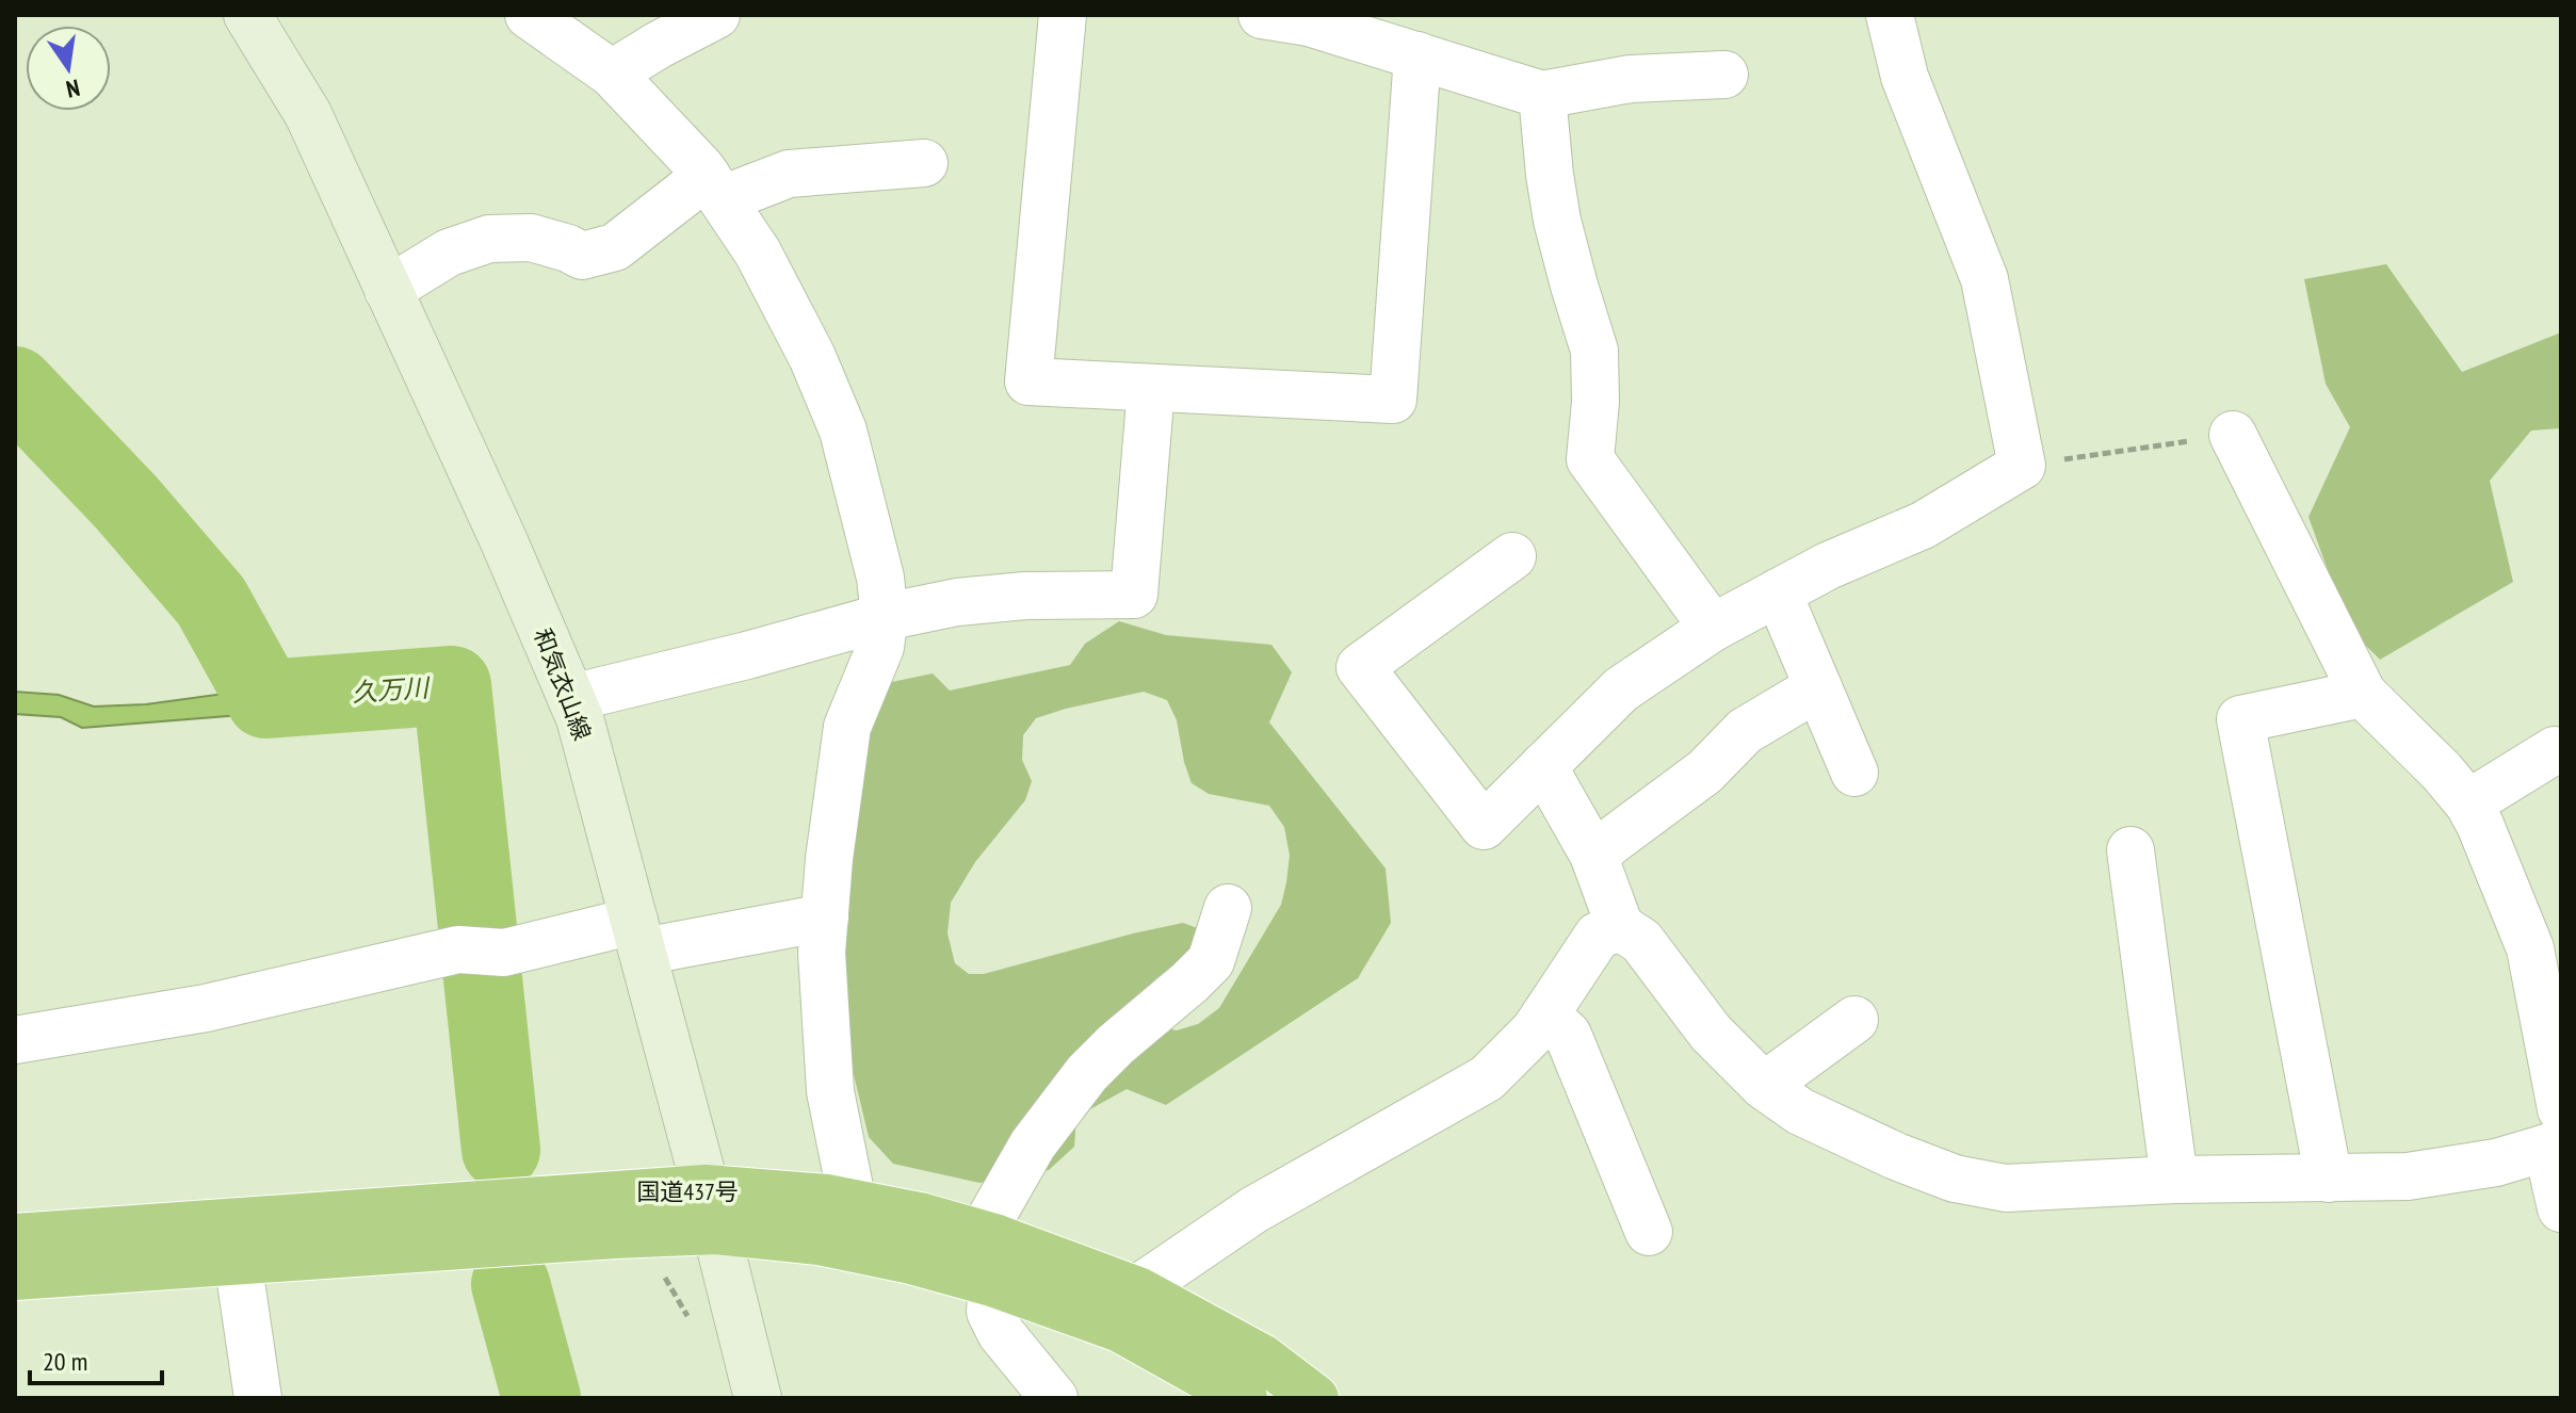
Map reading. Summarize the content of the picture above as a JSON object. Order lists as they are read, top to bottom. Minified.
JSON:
{"streets":{"highway":["国道437号"],"main road":["和気衣山線"]},"crossings":[["和気衣山線","国道437号"]],"water":["久万川"],"scale_bar":"20 m","north":"bottom"}
